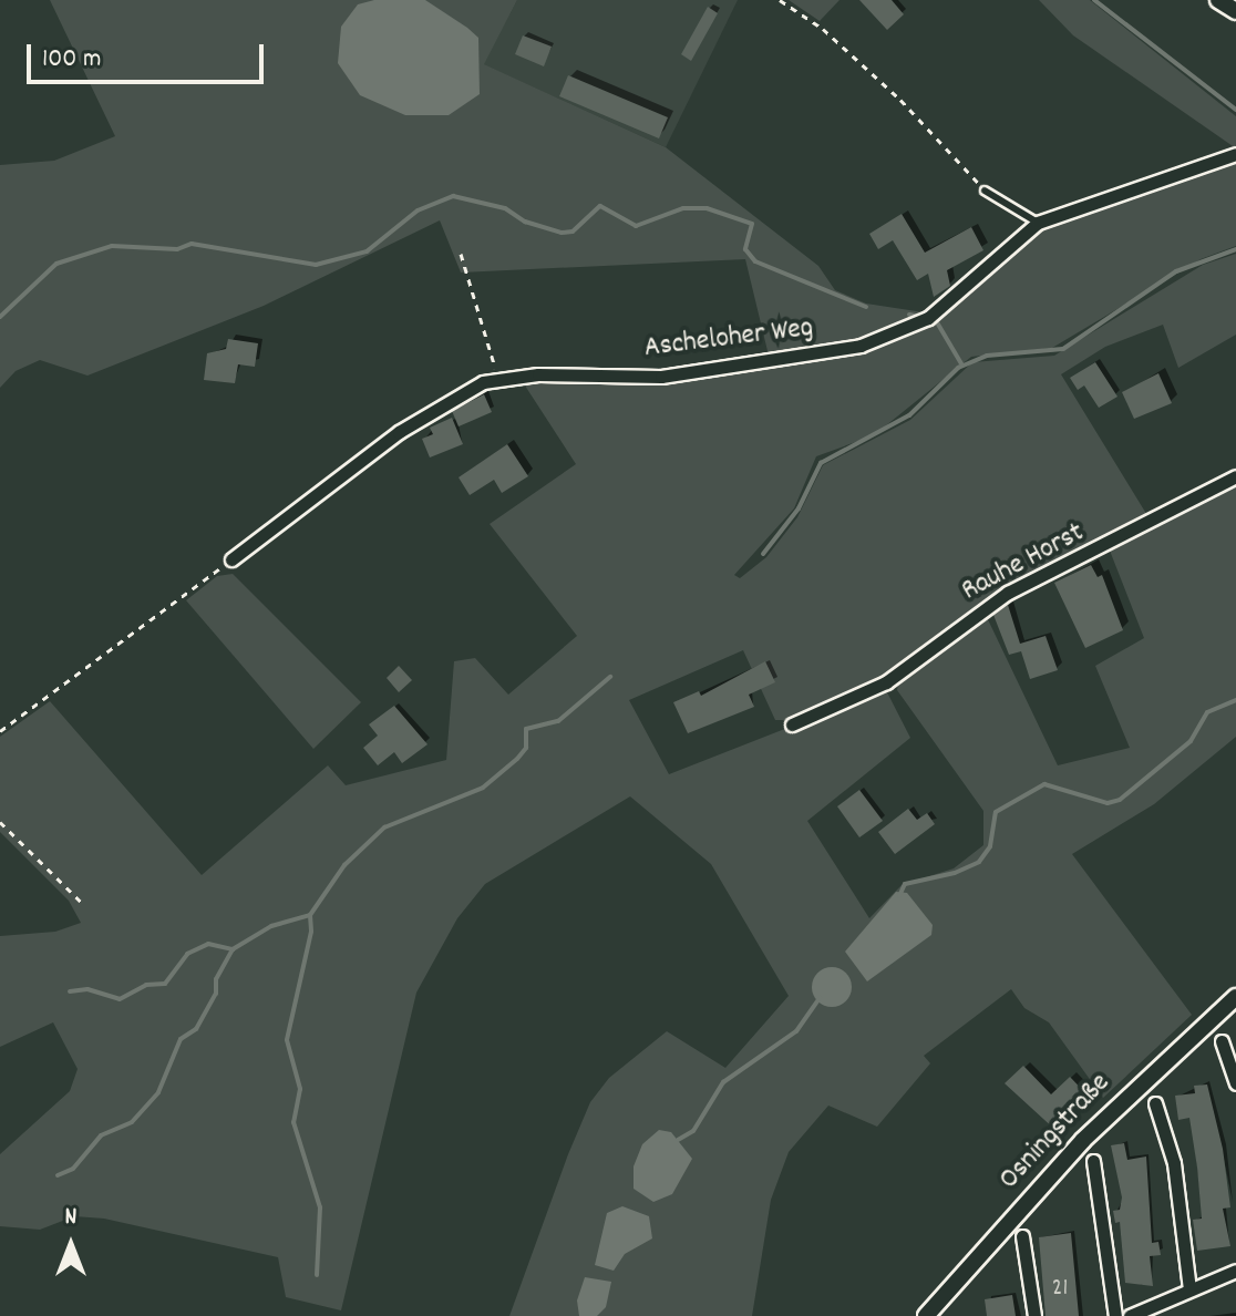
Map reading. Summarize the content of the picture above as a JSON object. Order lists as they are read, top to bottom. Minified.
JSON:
{"streets":{"street":["Ascheloher Weg","Rauhe Horst","Osningstraße"]},"house_numbers":["21"],"scale_bar":"100 m","north":"top"}
